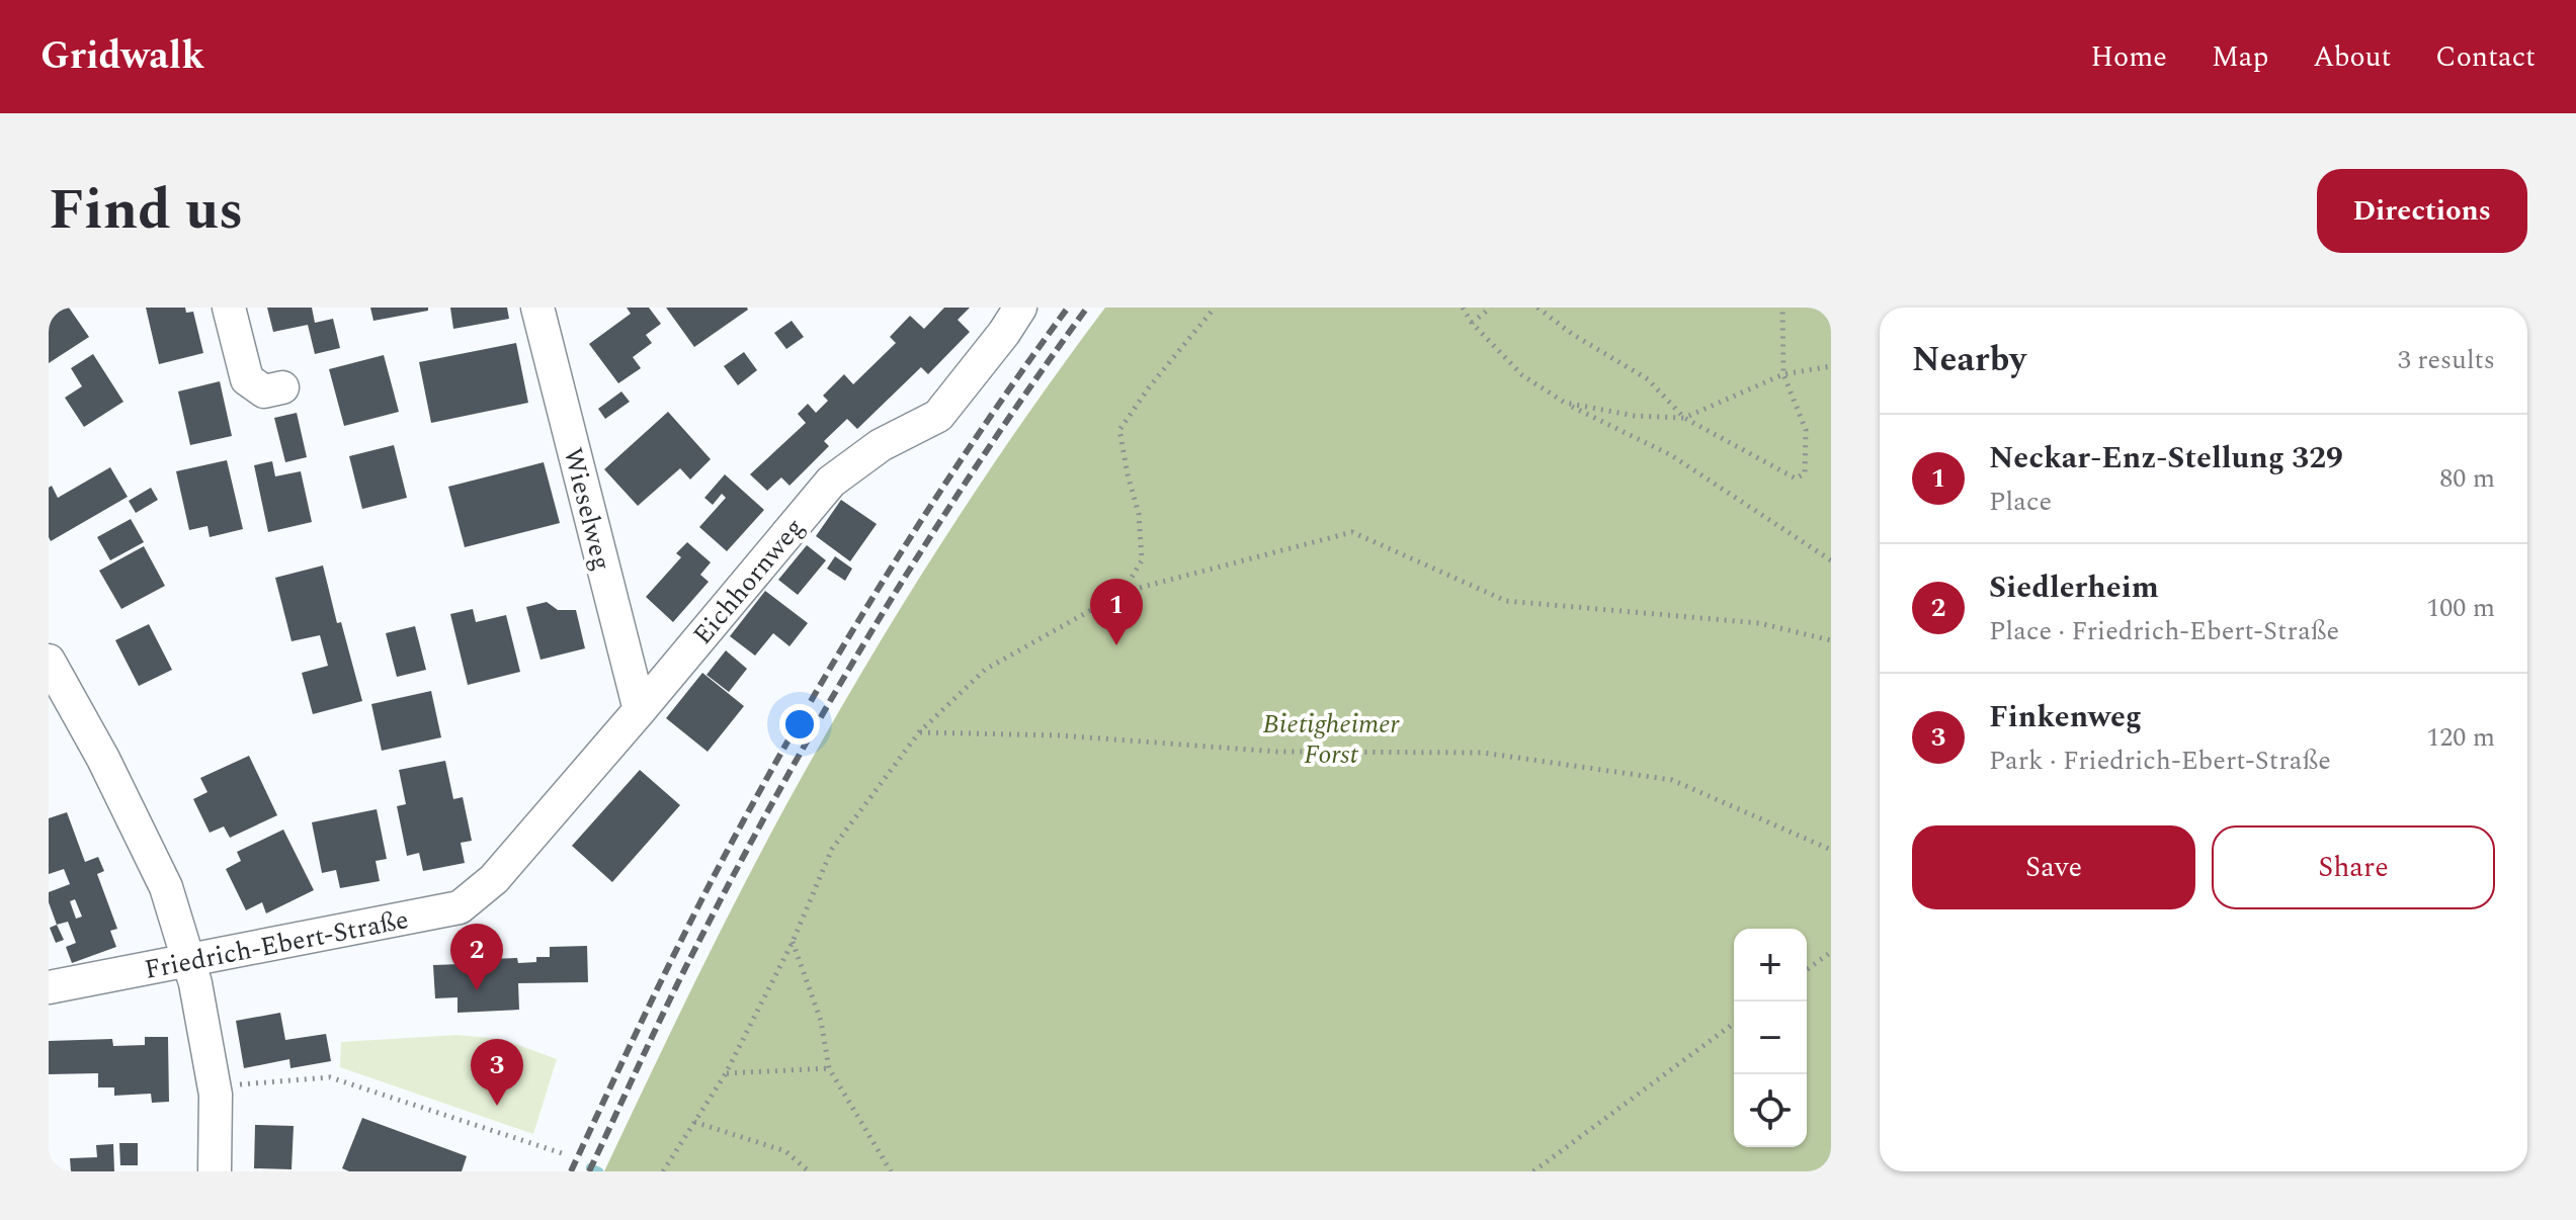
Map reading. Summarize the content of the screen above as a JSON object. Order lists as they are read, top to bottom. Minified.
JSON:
{"streets":{"street":["Wieselweg","Eichhornweg","Friedrich-Ebert-Straße"]},"crossings":[["Wieselweg","Eichhornweg"],["Eichhornweg","Friedrich-Ebert-Straße"]],"parks":["Bietigheimer Forst"],"page":{"header":"Gridwalk","nav":["Home","Map","About","Contact"],"title":"Find us","buttons":["Directions",["Save","Share"]],"heading":["Nearby","3 results"],"list":[{"mark":"1","name":"Neckar-Enz-Stellung 329","note":"Place","value":"80 m"},{"mark":"2","name":"Siedlerheim","note":"Place · Friedrich-Ebert-Straße","value":"100 m"},{"mark":"3","name":"Finkenweg","note":"Park · Friedrich-Ebert-Straße","value":"120 m"}],"pins":["1","2","3"],"map_buttons":["+","−"]}}
